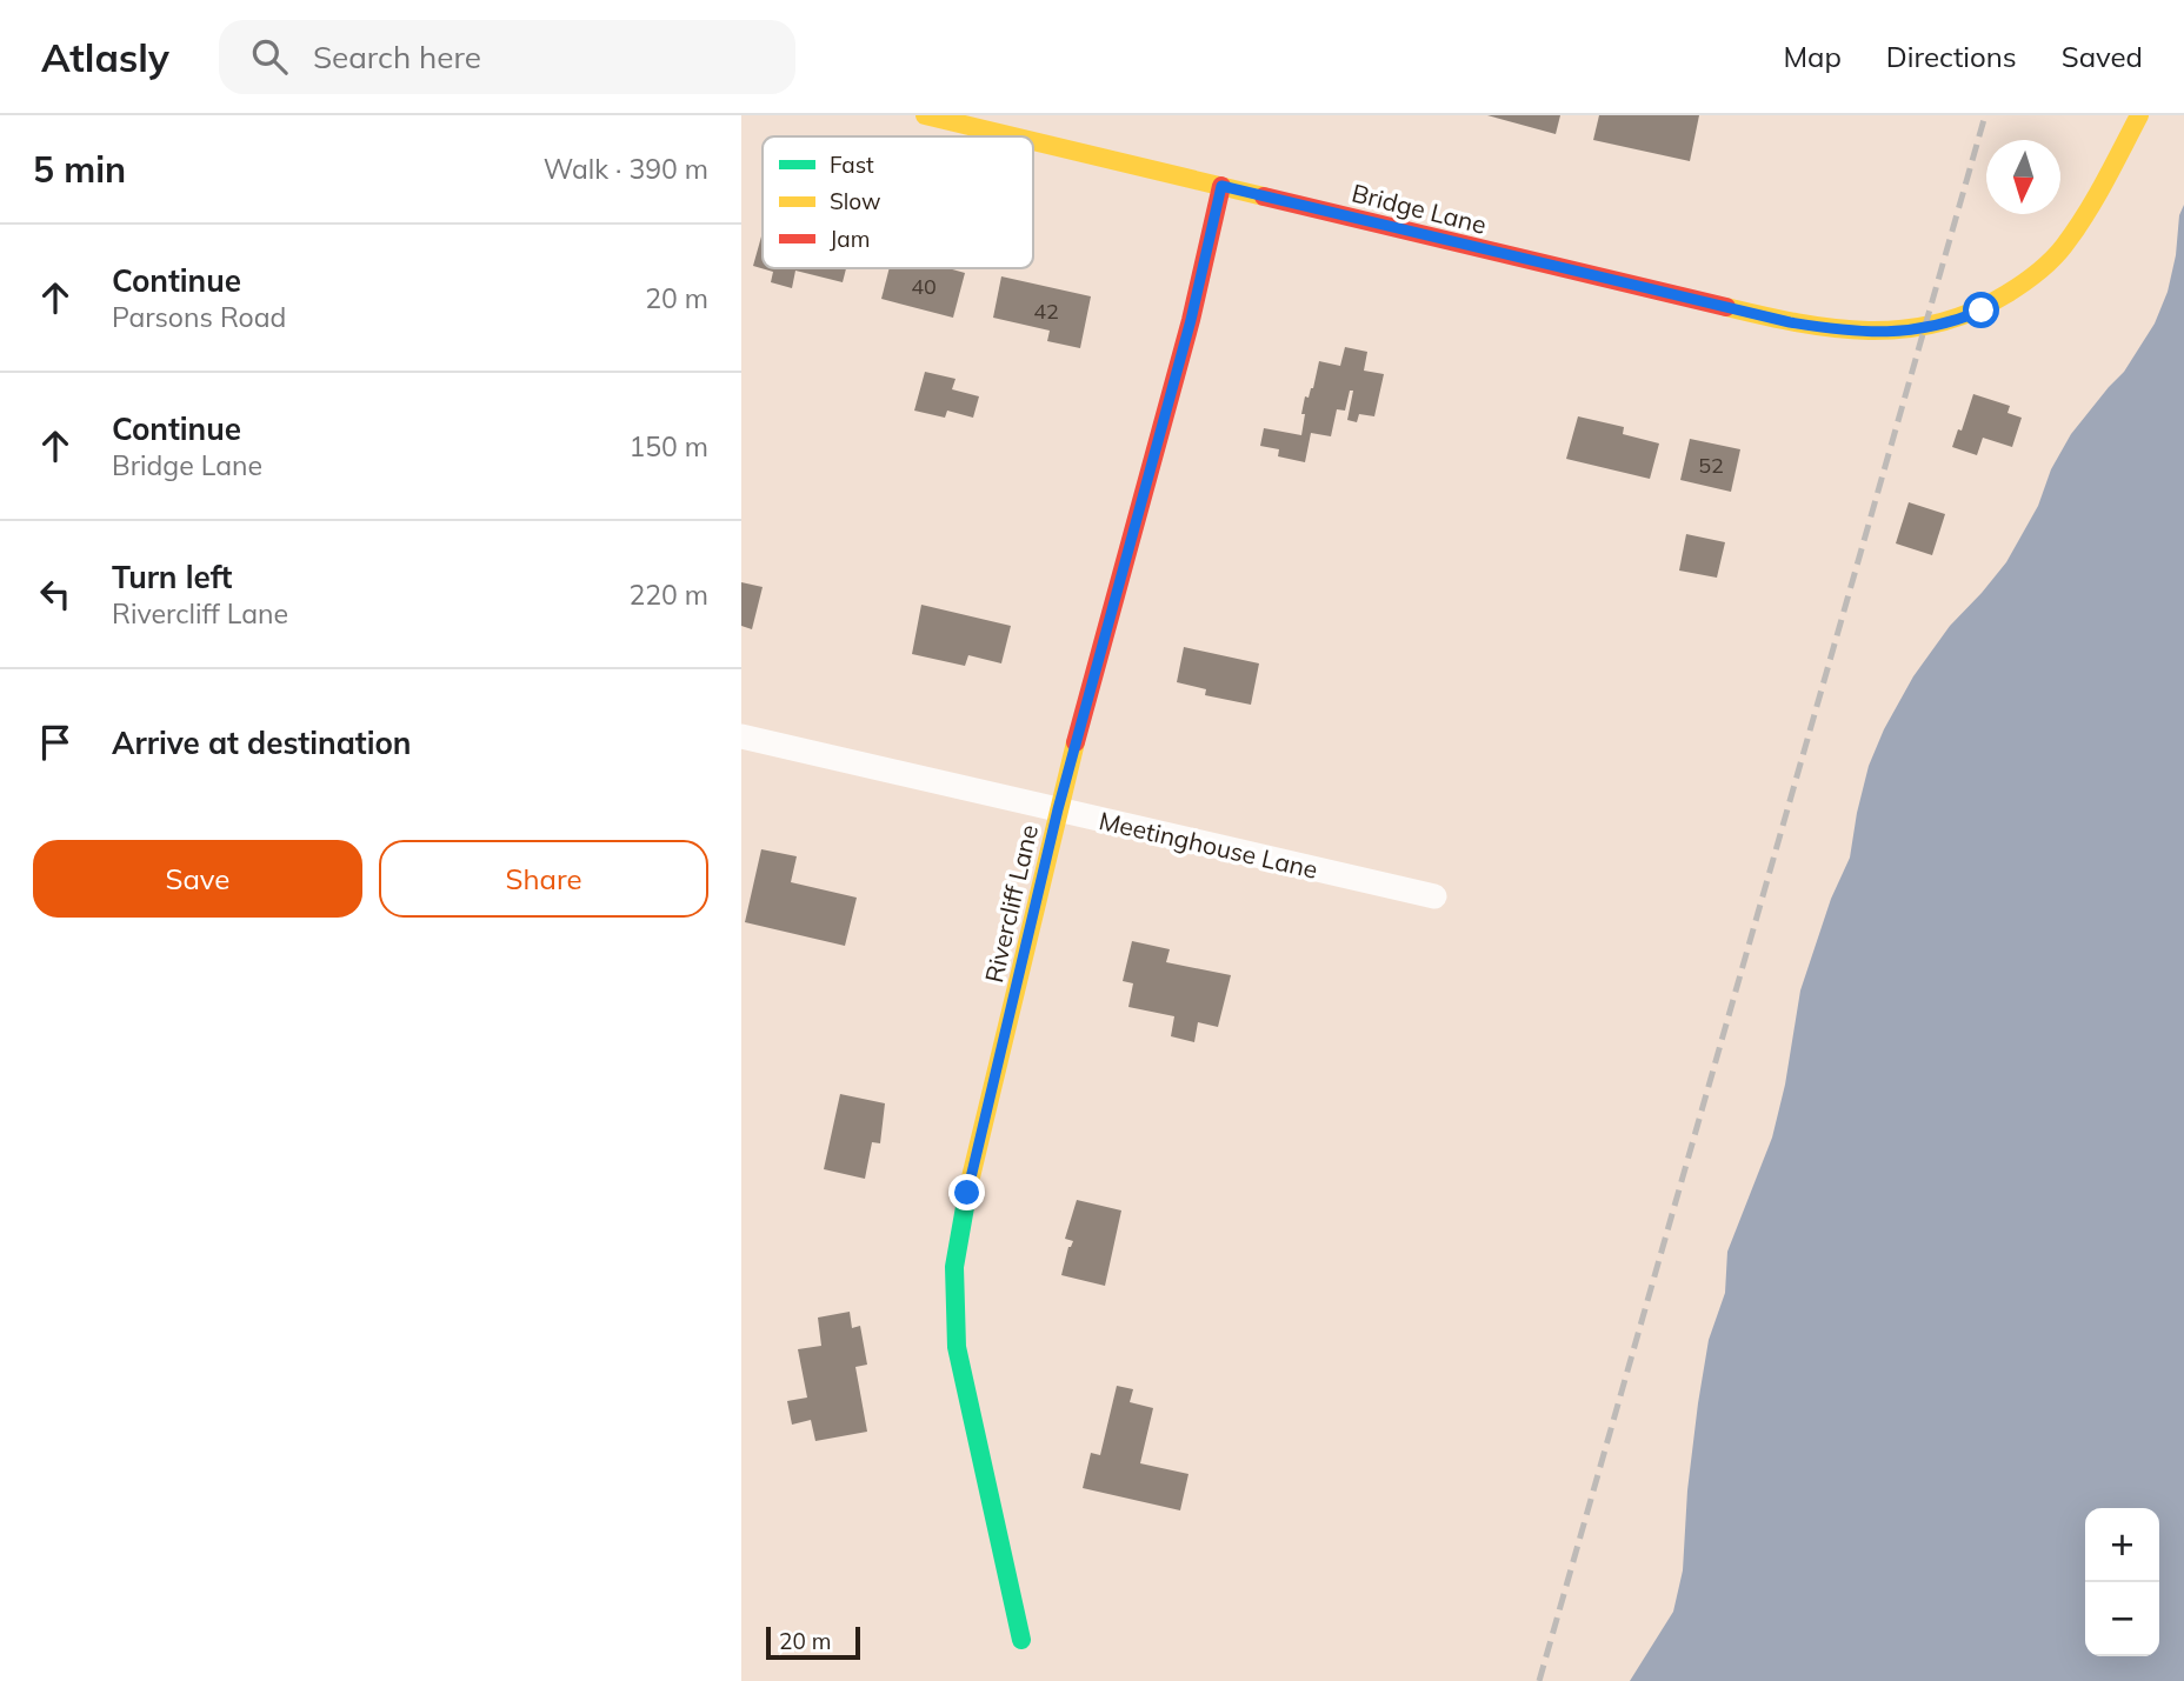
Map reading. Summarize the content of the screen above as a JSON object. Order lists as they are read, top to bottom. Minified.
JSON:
{"streets":{"street":["Bridge Lane","Meetinghouse Lane","Rivercliff Lane"]},"crossings":[["Bridge Lane","Rivercliff Lane"],["Meetinghouse Lane","Rivercliff Lane"]],"house_numbers":["40","42","52"],"legend":["Fast","Slow","Jam"],"scale_bar":"20 m","north":"bottom","page":{"header":"Atlasly","search":"Search here","nav":["Map","Directions","Saved"],"heading":["5 min","Walk · 390 m"],"list":[["Continue","Parsons Road","20 m"],["Continue","Bridge Lane","150 m"],["Turn left","Rivercliff Lane","220 m"],"Arrive at destination"],"buttons":["Save","Share"],"map_buttons":["+","−"],"scale":"20 m"}}
